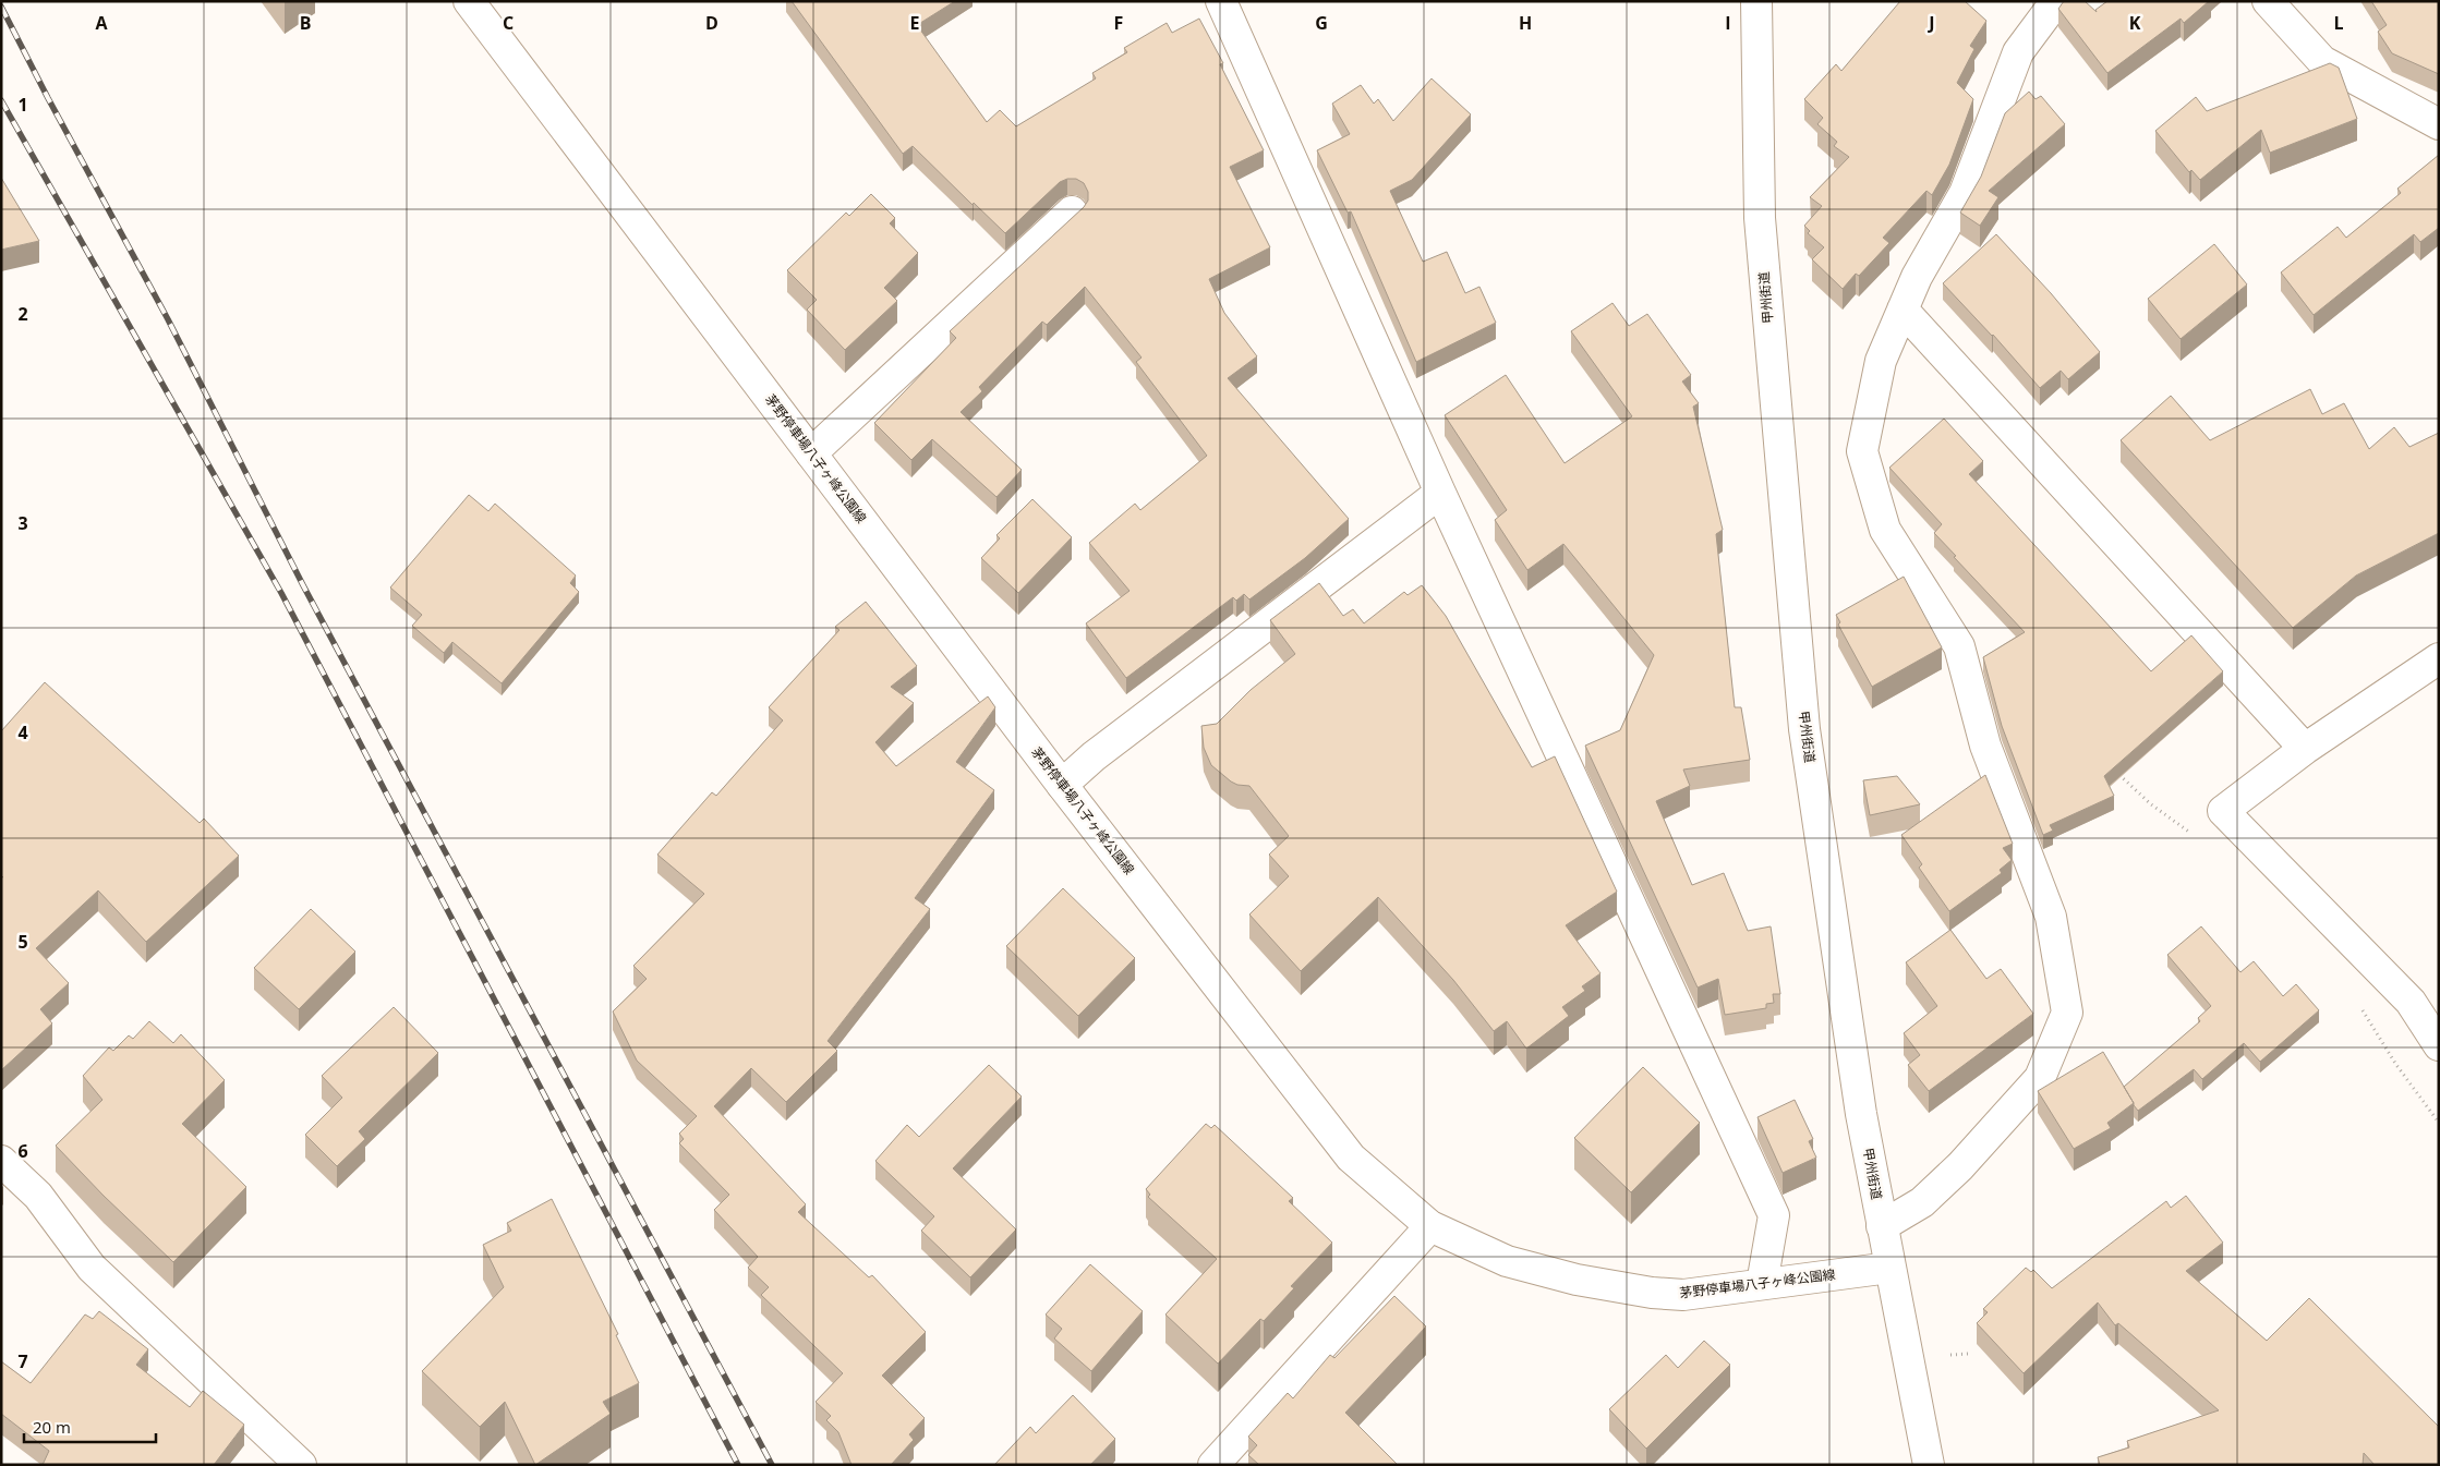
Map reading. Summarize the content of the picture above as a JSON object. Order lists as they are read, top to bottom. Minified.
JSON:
{"streets":{"main road":["甲州街道","茅野停車場八子ヶ峰公園線"]},"crossings":[["甲州街道","茅野停車場八子ヶ峰公園線"]],"scale_bar":"20 m","grid":{"columns":["A","B","C","D","E","F","G","H","I","J","K","L"],"rows":["1","2","3","4","5","6","7"]}}
